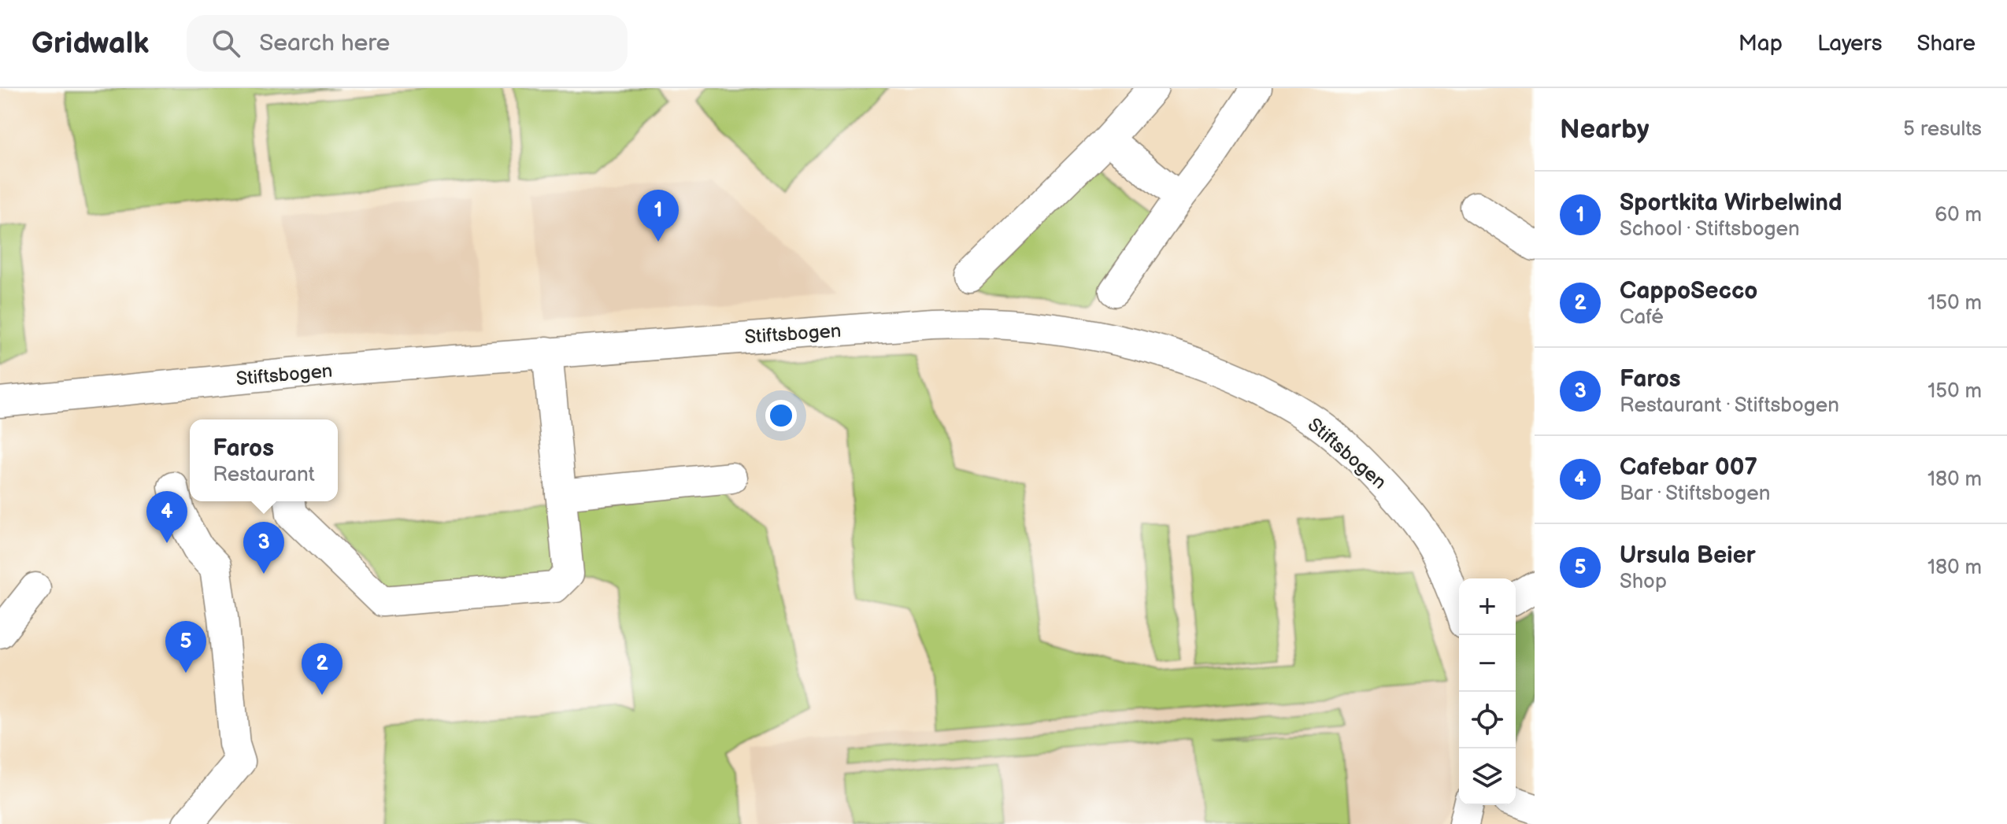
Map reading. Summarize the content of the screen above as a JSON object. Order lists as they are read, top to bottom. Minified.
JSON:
{"streets":{"street":["Stiftsbogen"]},"page":{"header":"Gridwalk","search":"Search here","nav":["Map","Layers","Share"],"heading":["Nearby","5 results"],"list":[{"mark":"1","name":"Sportkita Wirbelwind","note":"School · Stiftsbogen","value":"60 m"},{"mark":"2","name":"CappoSecco","note":"Café","value":"150 m"},{"mark":"3","name":"Faros","note":"Restaurant · Stiftsbogen","value":"150 m"},{"mark":"4","name":"Cafebar 007","note":"Bar · Stiftsbogen","value":"180 m"},{"mark":"5","name":"Ursula Beier","note":"Shop","value":"180 m"}],"pins":["1","4","3","5","2"],"popup":["Faros","Restaurant"],"map_buttons":["+","−"]}}
